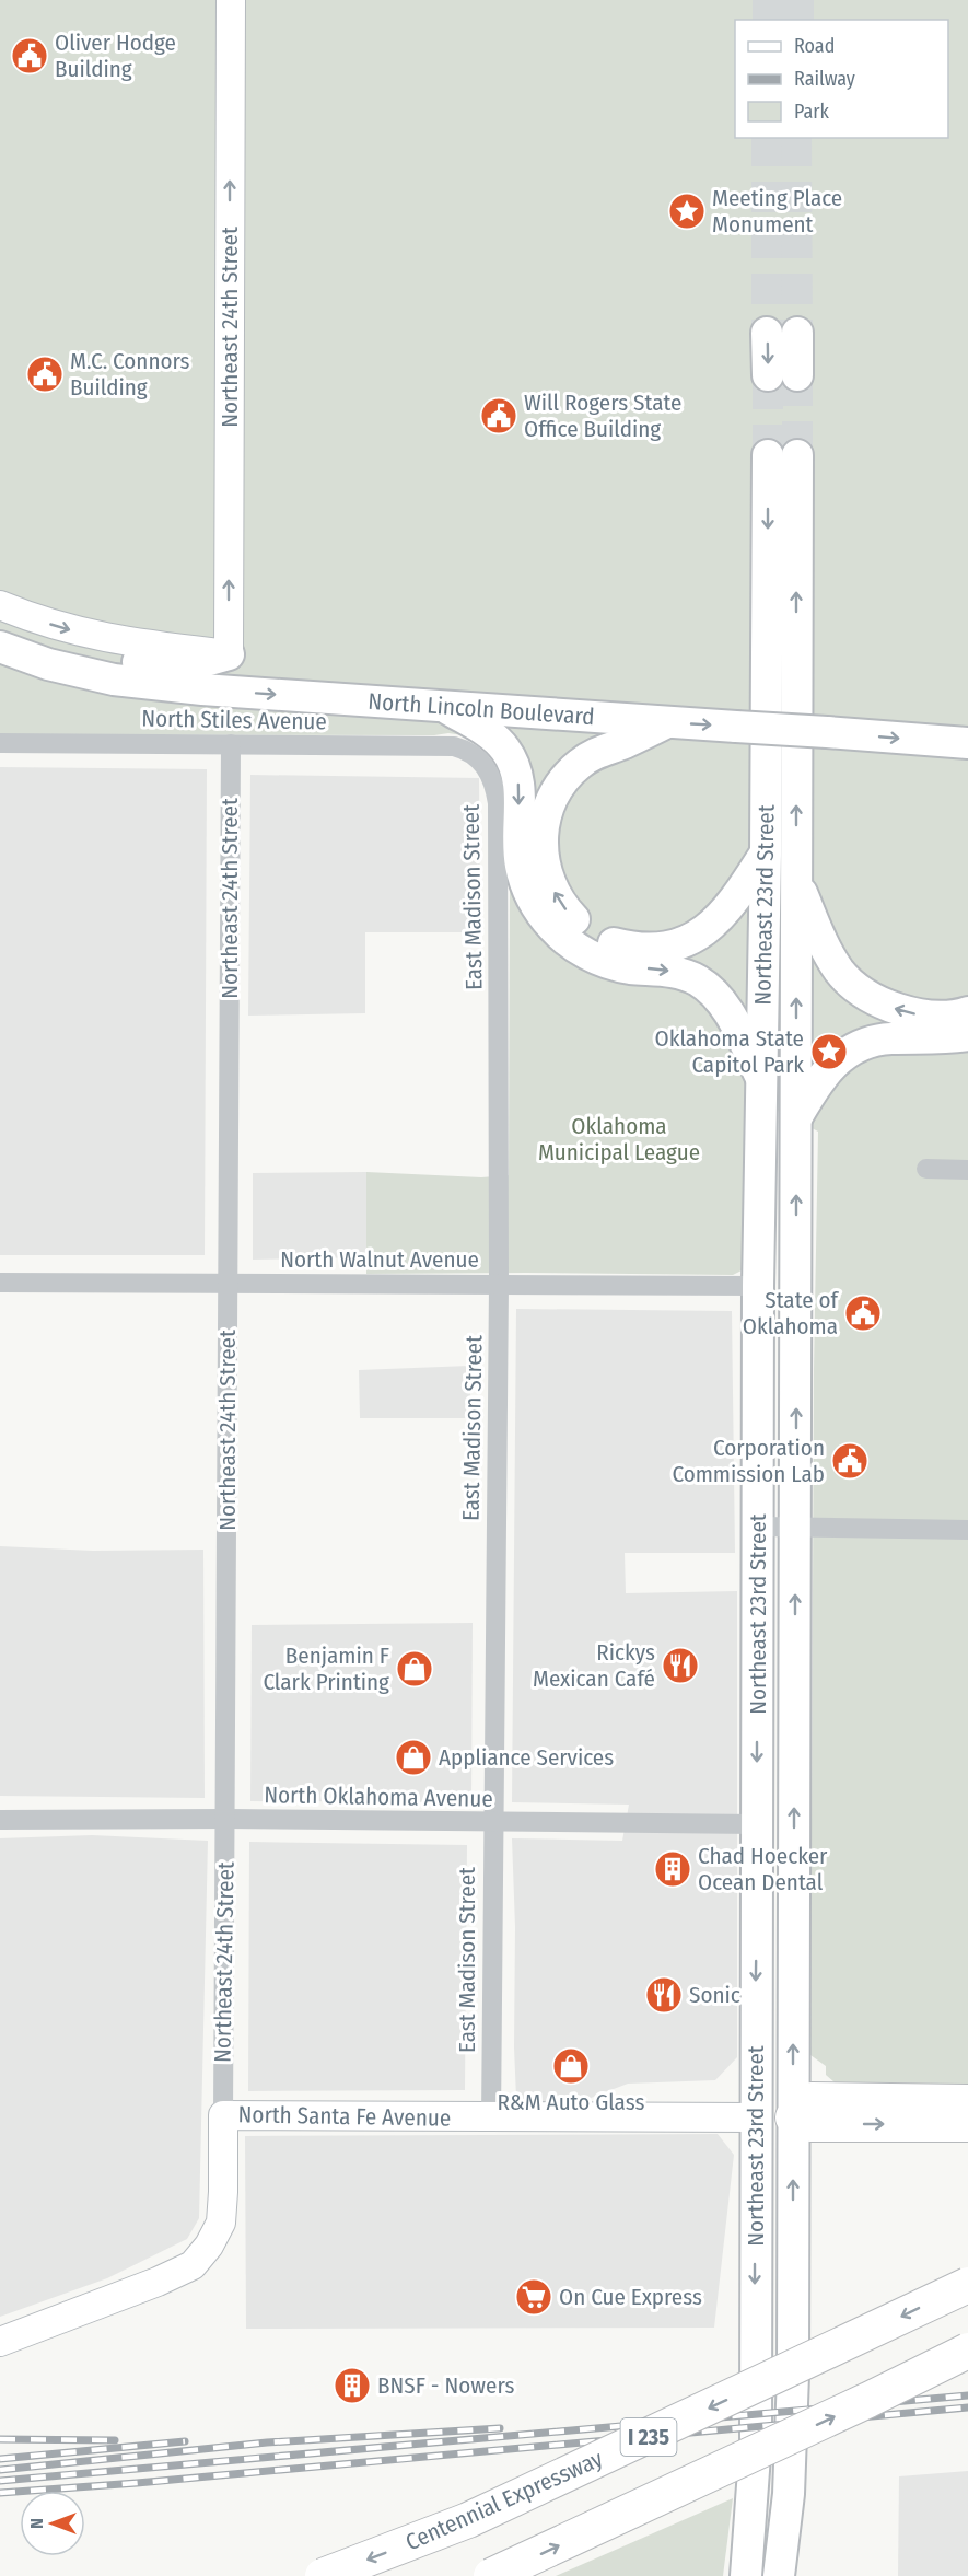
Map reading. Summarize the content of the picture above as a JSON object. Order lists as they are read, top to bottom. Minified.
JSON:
{"streets":{"highway":["I 235","Centennial Expressway"],"main road":["North Lincoln Boulevard","Northeast 23rd Street","North Santa Fe Avenue"],"street":["Northeast 24th Street","North Stiles Avenue","East Madison Street","North Walnut Avenue","North Oklahoma Avenue"]},"crossings":[["Northeast 24th Street","North Stiles Avenue"],["Northeast 24th Street","North Walnut Avenue"],["Northeast 24th Street","North Oklahoma Avenue"],["Northeast 24th Street","North Santa Fe Avenue"],["North Stiles Avenue","East Madison Street"],["East Madison Street","North Walnut Avenue"],["East Madison Street","North Oklahoma Avenue"],["East Madison Street","North Santa Fe Avenue"],["Northeast 23rd Street","North Walnut Avenue"],["Northeast 23rd Street","North Oklahoma Avenue"],["Northeast 23rd Street","North Santa Fe Avenue"]],"parks":["Oklahoma Municipal League"],"places":{"public building":["Oliver Hodge Building","M.C. Connors Building","Will Rogers State Office Building","State of Oklahoma","Corporation Commission Lab"],"place":["Meeting Place Monument","Oklahoma State Capitol Park"],"restaurant":["Rickys Mexican Café","Sonic"],"shop":["Benjamin F Clark Printing","Appliance Services","R&M Auto Glass"],"building":["Chad Hoecker Ocean Dental","BNSF - Nowers"],"supermarket":["On Cue Express"]},"legend":["Road","Railway","Park"],"north":"left"}
